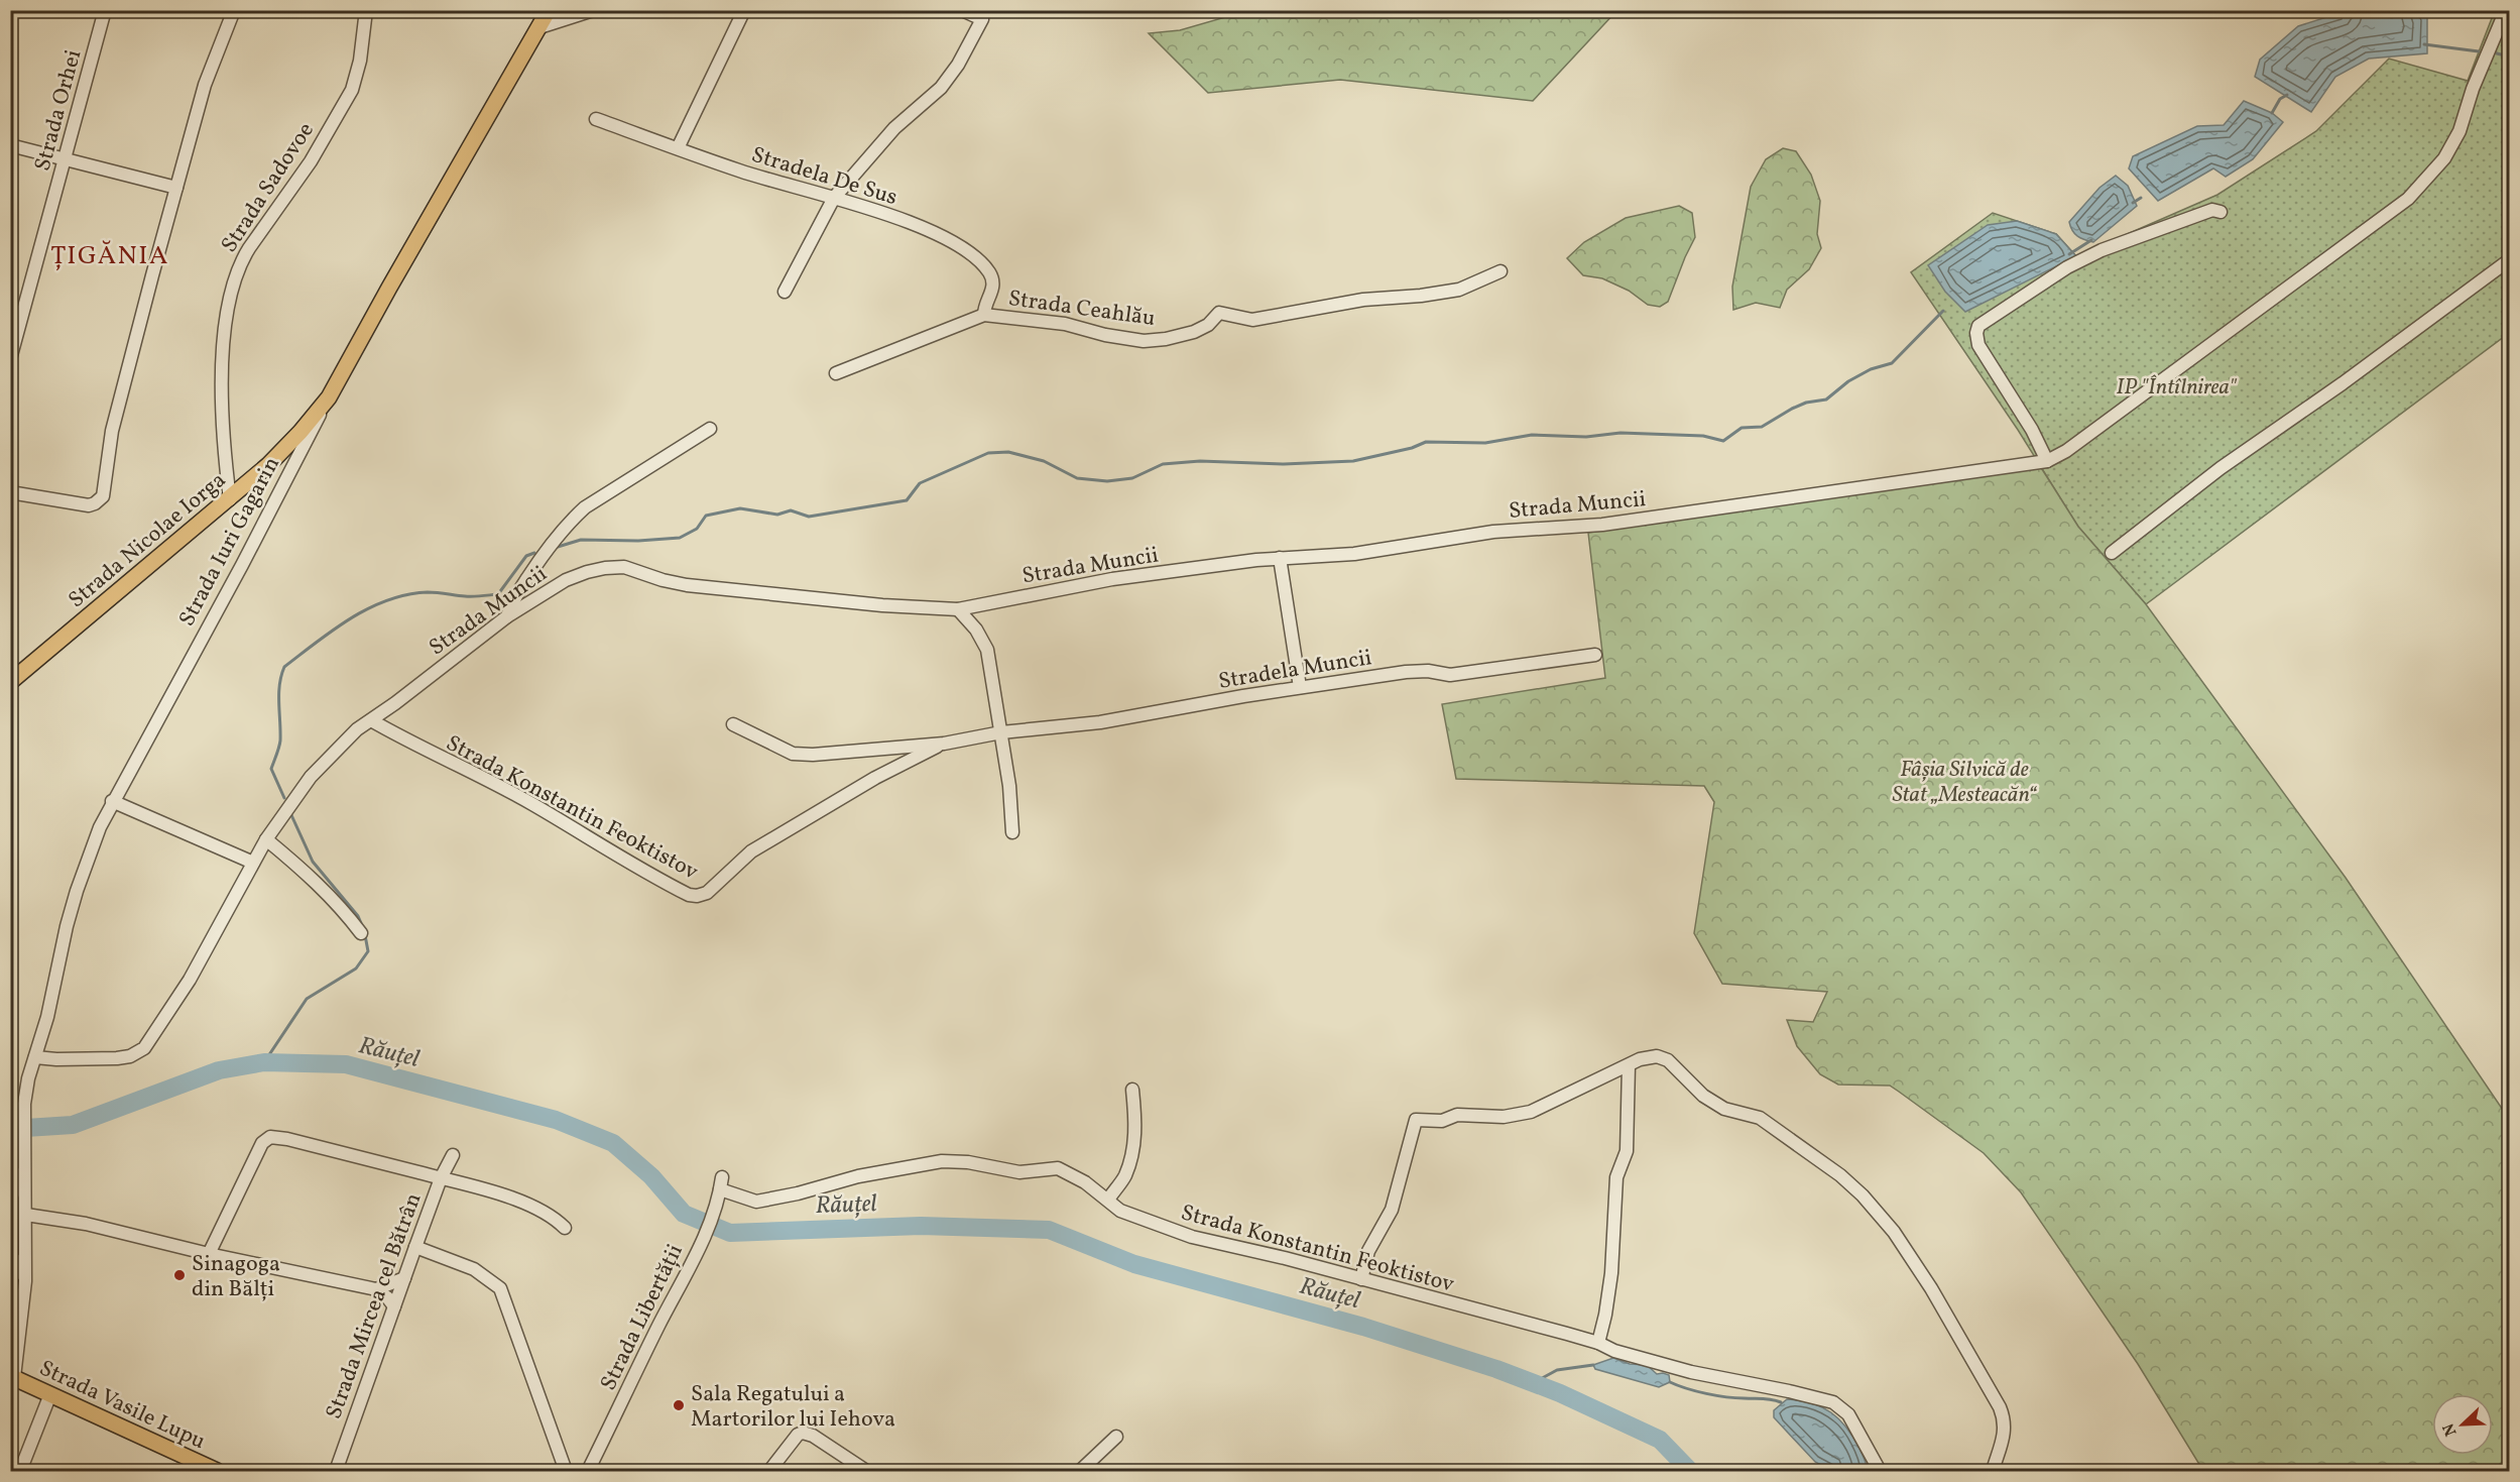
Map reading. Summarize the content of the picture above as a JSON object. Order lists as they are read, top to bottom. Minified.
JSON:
{"streets":{"main road":["Strada Nicolae Iorga","Strada Iuri Gagarin","Strada Vasile Lupu"],"street":["Strada Orhei","Stradela De Sus","Strada Sadovoe","Strada Ceahlău","Strada Muncii","Stradela Muncii","Strada Konstantin Feoktistov","Strada Mircea cel Bătrân","Strada Libertății"]},"crossings":[["Stradela De Sus","Strada Ceahlău"],["Strada Sadovoe","Strada Nicolae Iorga"],["Strada Muncii","Strada Iuri Gagarin"],["Strada Muncii","Strada Konstantin Feoktistov"],["Strada Nicolae Iorga","Strada Iuri Gagarin"],["Strada Iuri Gagarin","Strada Vasile Lupu"],["Stradela Muncii","Strada Konstantin Feoktistov"],["Strada Konstantin Feoktistov","Strada Libertății"]],"districts":["ȚIGĂNIA"],"water":["Răuțel"],"parks":["IP \"Întîlnirea\"","Fâșia Silvică de Stat „Mesteacăn“"],"places":["Sinagoga din Bălți","Sala Regatului a Martorilor lui Iehova"],"north":"bottom left"}
